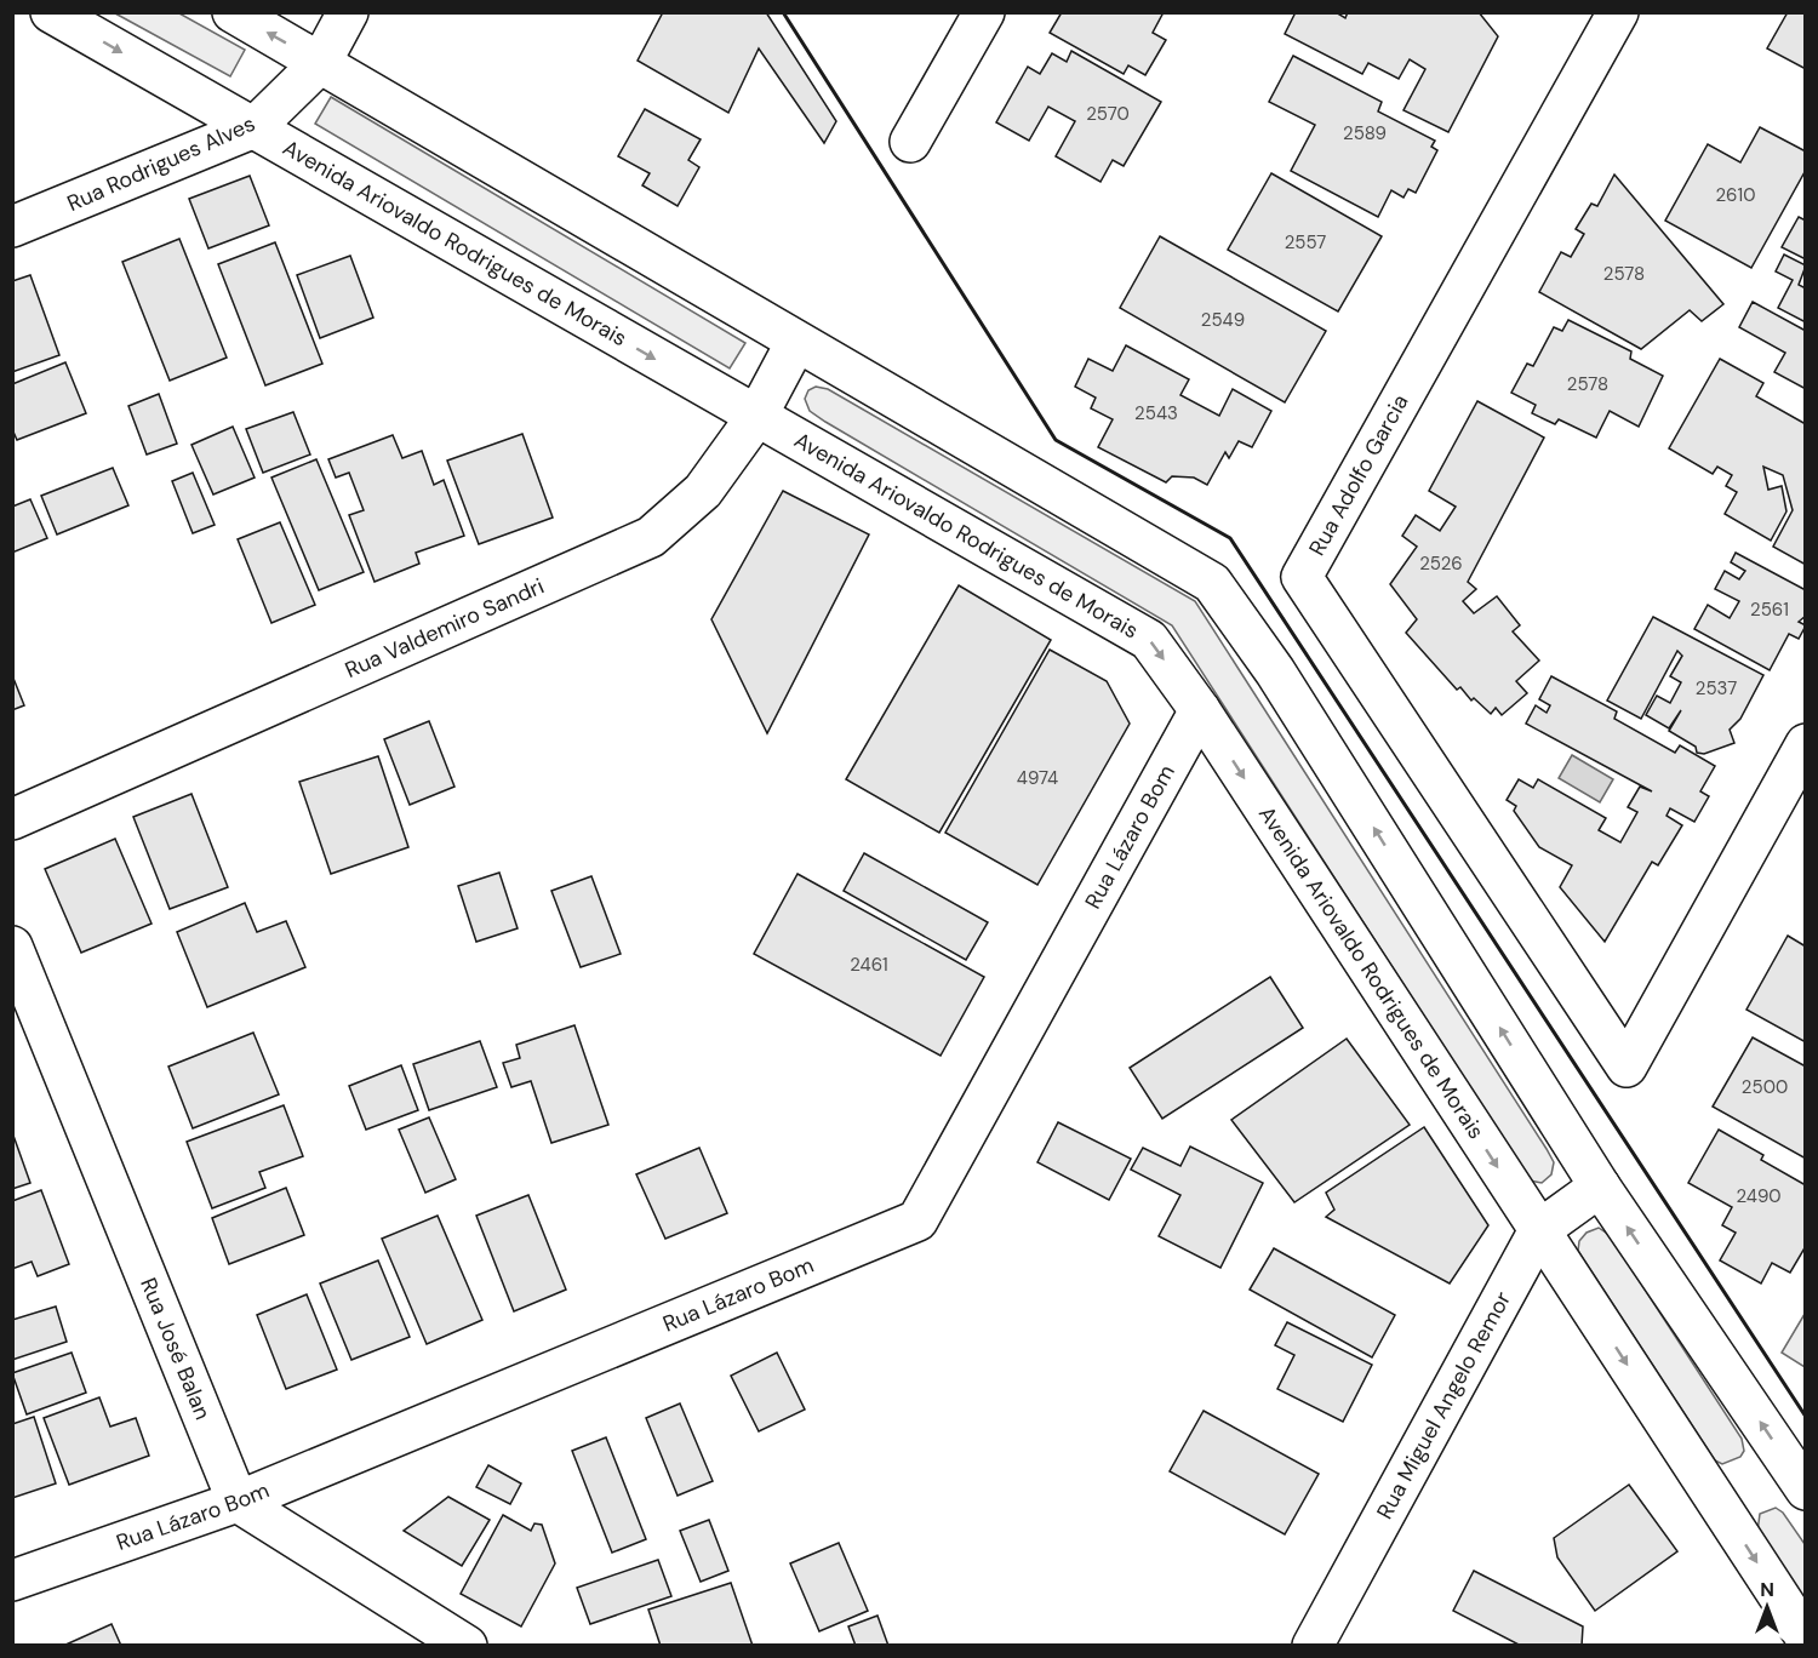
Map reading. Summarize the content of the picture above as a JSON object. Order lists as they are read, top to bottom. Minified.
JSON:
{"streets":{"street":["Rua Rodrigues Alves","Avenida Ariovaldo Rodrigues de Morais","Rua Adolfo Garcia","Rua Valdemiro Sandri","Rua Lázaro Bom","Rua José Balan","Rua Miguel Angelo Remor"]},"crossings":[["Rua Rodrigues Alves","Avenida Ariovaldo Rodrigues de Morais"],["Avenida Ariovaldo Rodrigues de Morais","Rua Valdemiro Sandri"],["Avenida Ariovaldo Rodrigues de Morais","Rua Lázaro Bom"],["Avenida Ariovaldo Rodrigues de Morais","Rua Miguel Angelo Remor"],["Rua Lázaro Bom","Rua José Balan"]],"house_numbers":["2570","2589","2610","2557","2578","2549","2578","2543","2526","2561","2537","4974","2461","2500","2490"],"north":"top"}
